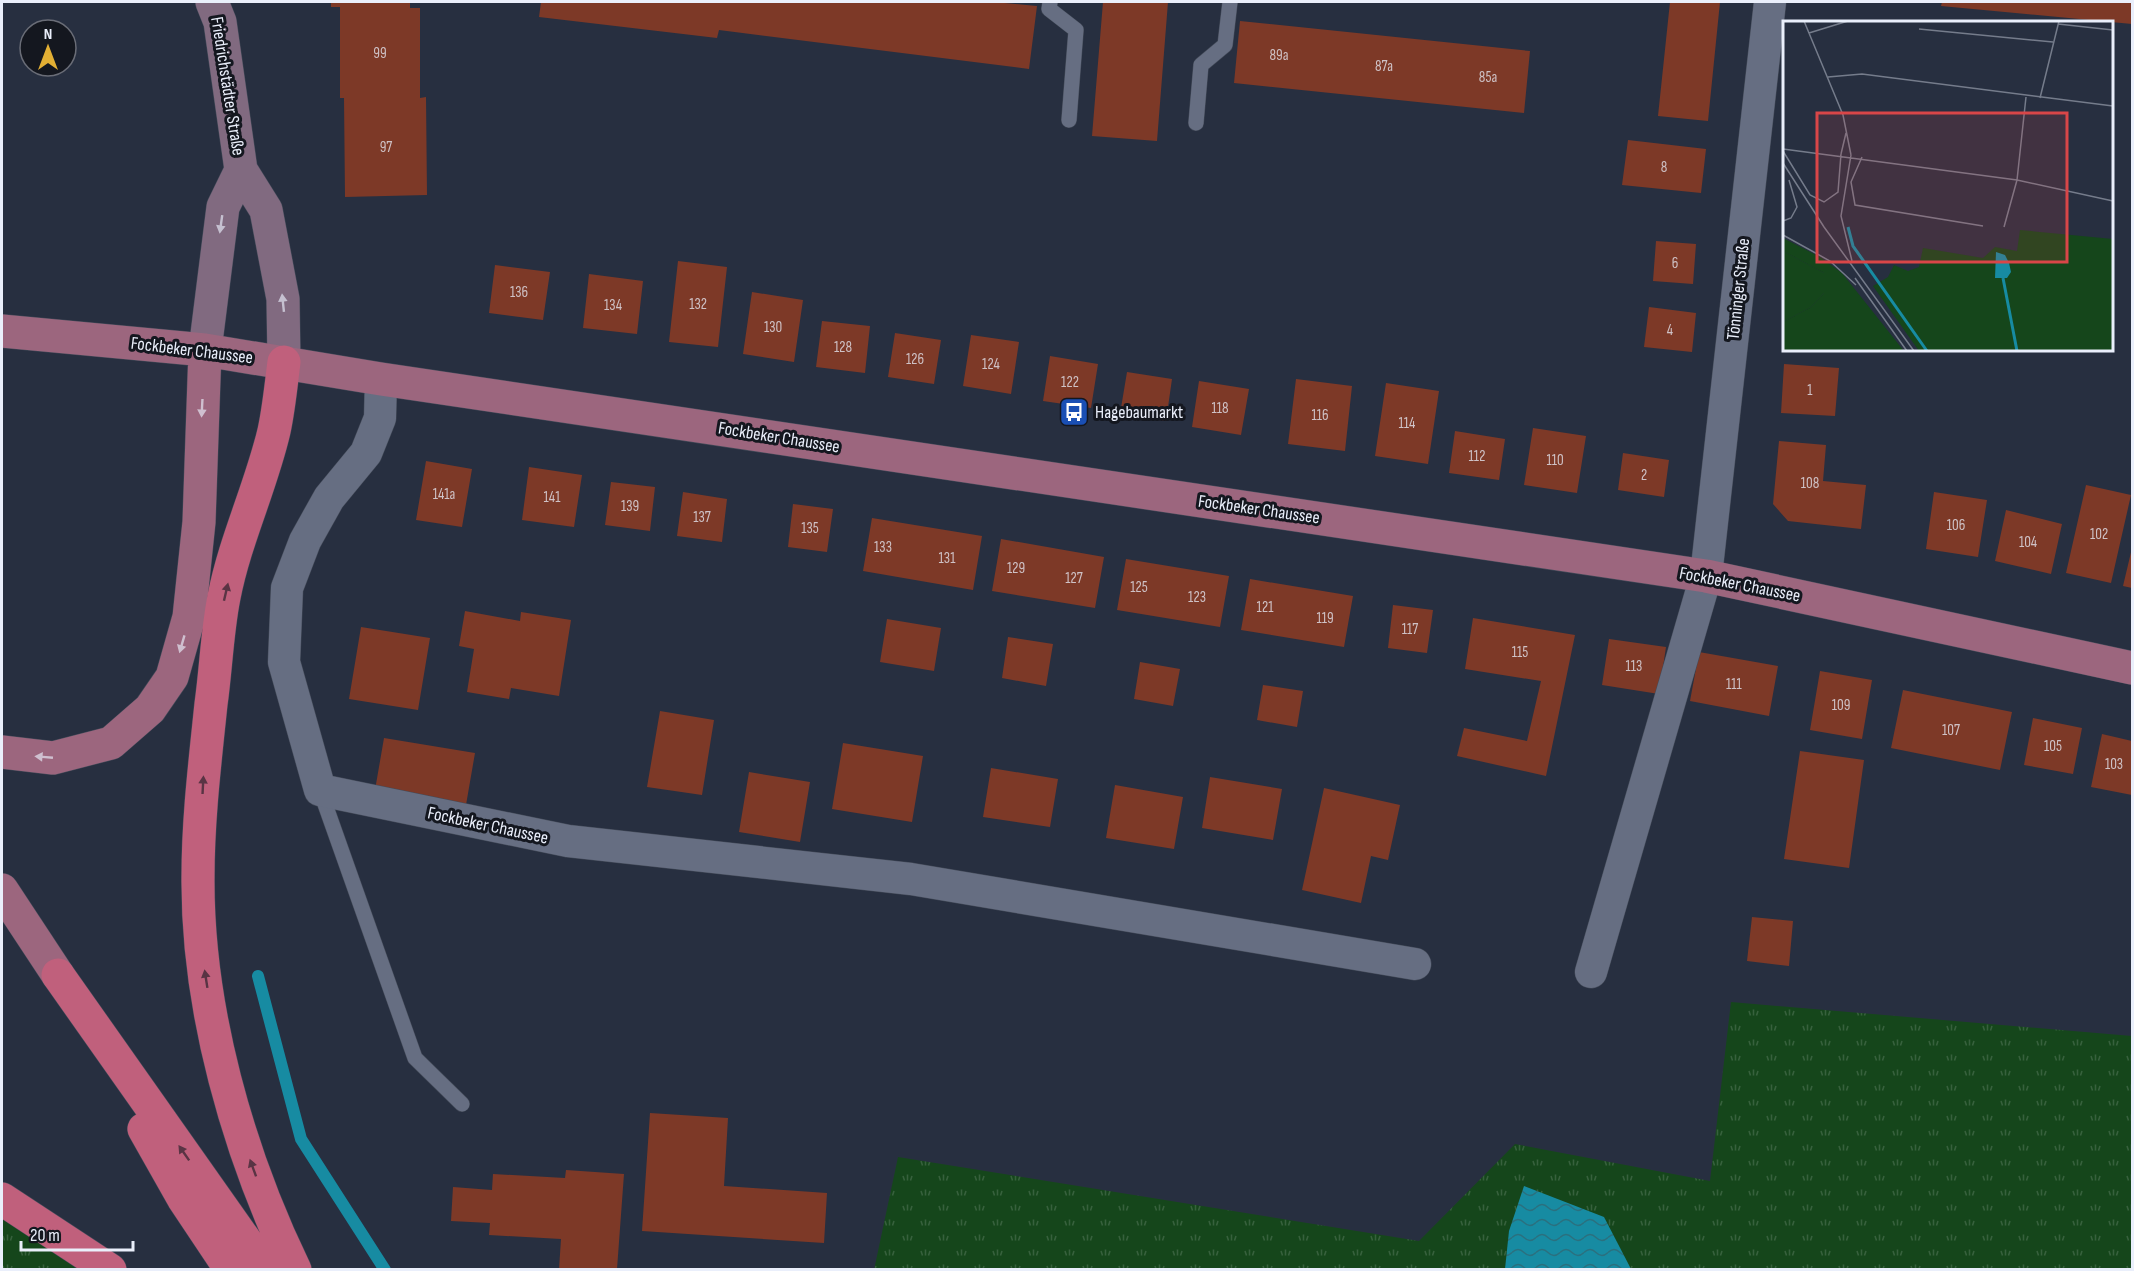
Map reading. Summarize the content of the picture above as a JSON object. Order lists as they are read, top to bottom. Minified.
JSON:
{"streets":{"main road":["Fockbeker Chaussee"],"street":["Friedrichstädter Straße","Tönninger Straße"]},"crossings":[["Friedrichstädter Straße","Fockbeker Chaussee"],["Tönninger Straße","Fockbeker Chaussee"]],"places":{"bus stop":["Hagebaumarkt"]},"house_numbers":["99","89a","87a","85a","97","8","6","136","132","134","130","4","128","126","124","122","1","118","116","114","112","110","2","108","141a","141","139","137","106","135","102","104","133","131","129","127","125","123","121","119","117","115","113","111","109","107","105","103"],"scale_bar":"20 m","north":"top"}
